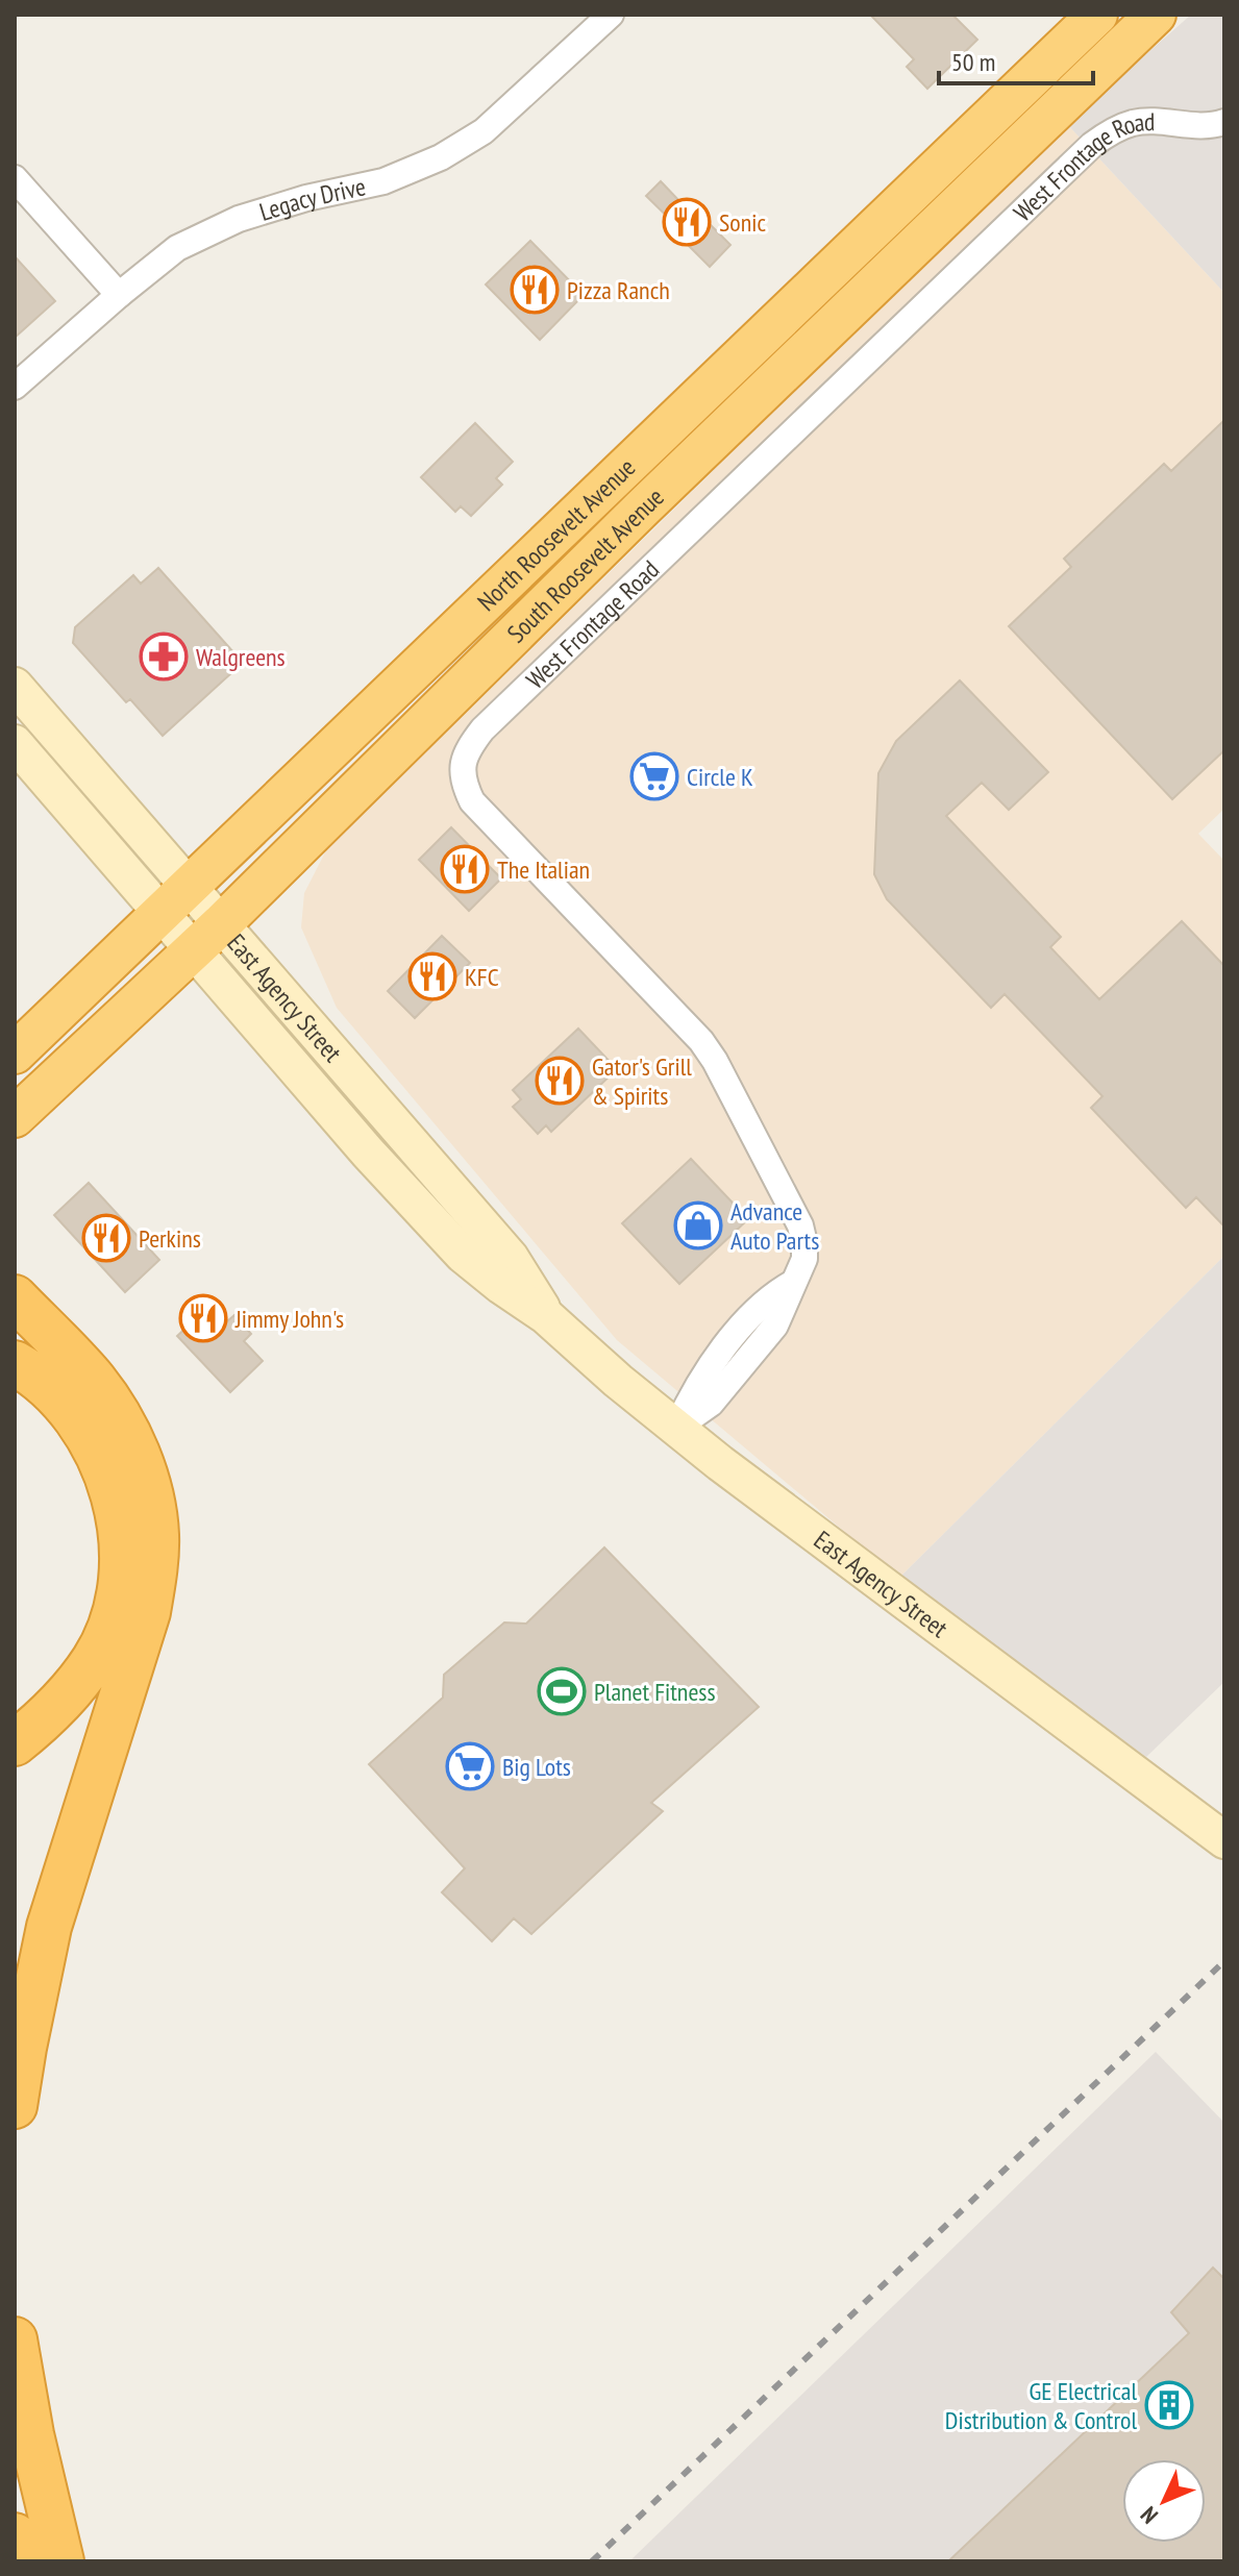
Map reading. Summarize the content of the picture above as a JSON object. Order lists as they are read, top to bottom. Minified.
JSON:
{"streets":{"highway":["North Roosevelt Avenue","South Roosevelt Avenue"],"main road":["East Agency Street"],"street":["West Frontage Road","Legacy Drive"]},"crossings":[["West Frontage Road","East Agency Street"],["North Roosevelt Avenue","East Agency Street"],["South Roosevelt Avenue","East Agency Street"]],"places":{"restaurant":["Sonic","Pizza Ranch","The Italian","KFC","Gator's Grill & Spirits","Perkins","Jimmy John's"],"pharmacy":["Walgreens"],"supermarket":["Circle K","Big Lots"],"shop":["Advance Auto Parts"],"sports":["Planet Fitness"],"building":["GE Electrical Distribution & Control"]},"scale_bar":"50 m","north":"bottom left"}
